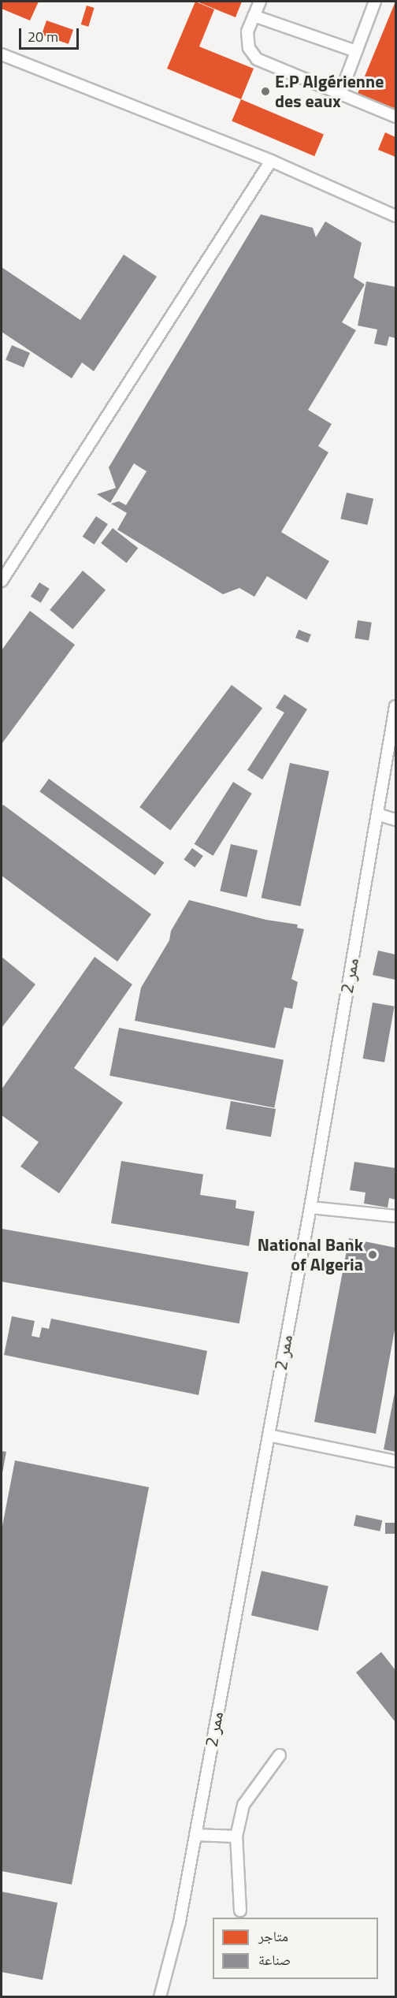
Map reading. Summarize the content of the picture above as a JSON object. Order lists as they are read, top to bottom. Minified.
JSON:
{"streets":{"lane":["ممر 2"]},"places":["E.P Algérienne des eaux","National Bank of Algeria"],"legend":["متاجر","صناعة"],"scale_bar":"20 m"}
